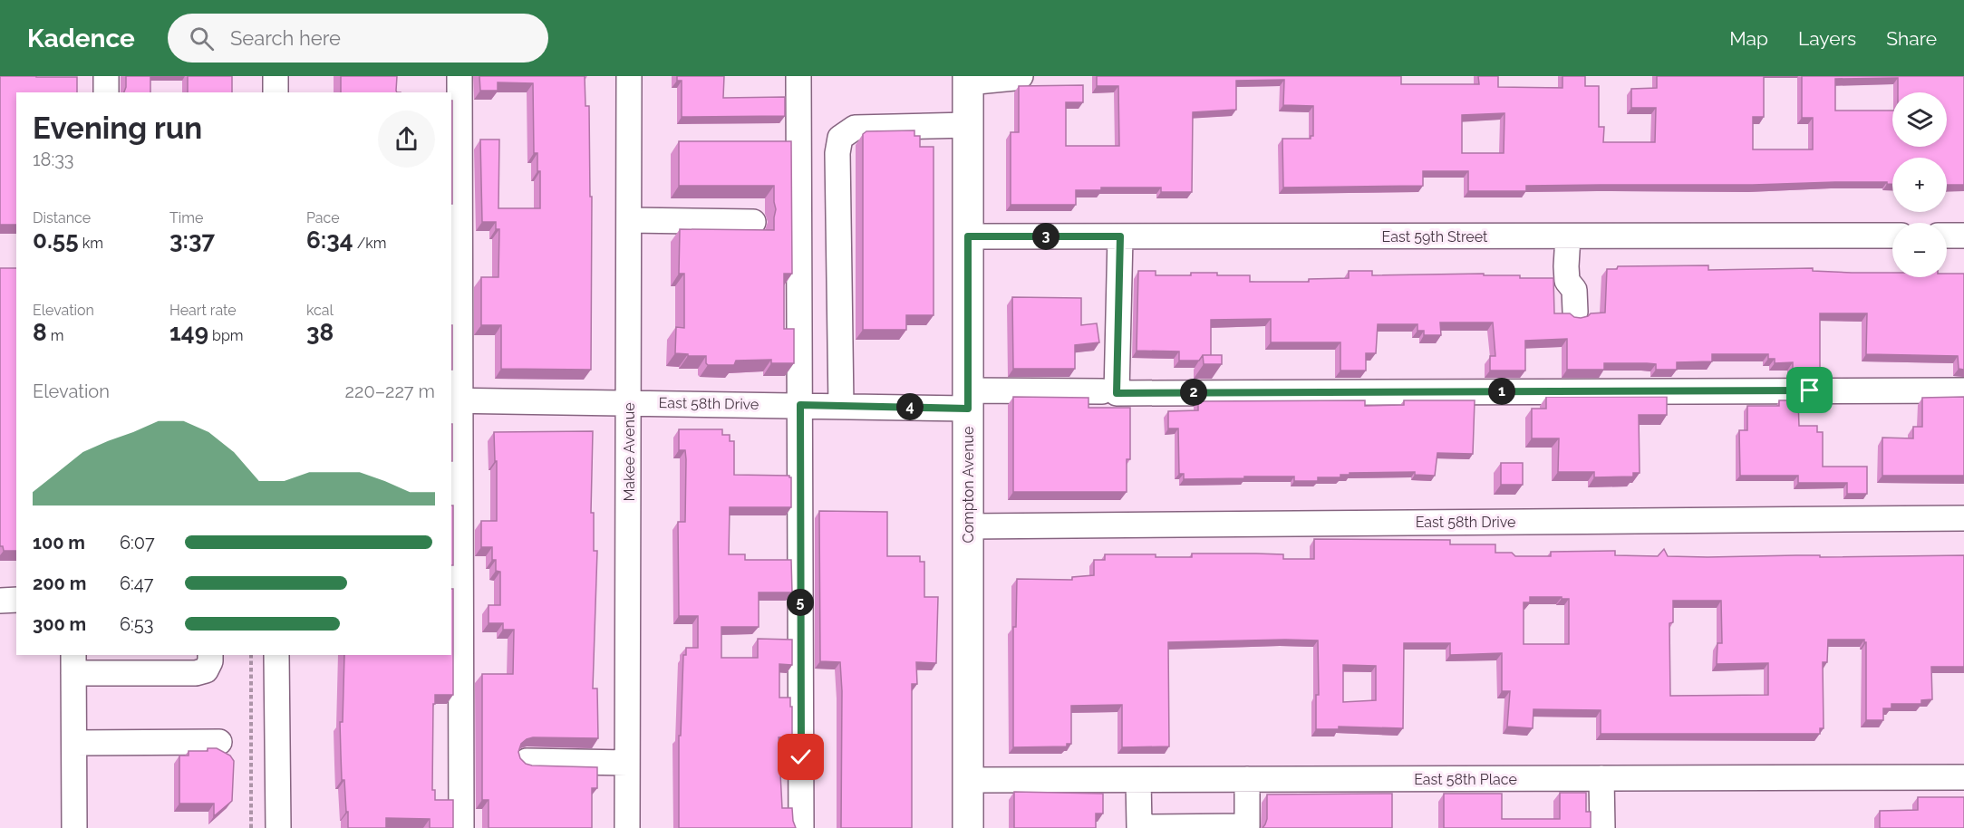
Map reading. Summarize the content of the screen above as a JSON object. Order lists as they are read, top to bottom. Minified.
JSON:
{"streets":{"main road":["Compton Avenue"],"street":["East 59th Street","East 58th Drive","Makee Avenue","East 58th Place"]},"crossings":[["East 59th Street","Compton Avenue"],["East 58th Drive","Makee Avenue"],["East 58th Drive","Compton Avenue"],["Compton Avenue","East 58th Place"]],"page":{"header":"Kadence","search":"Search here","nav":["Map","Layers","Share"],"map_buttons":["+","−"],"heading":["Evening run","18:33"],"stats":[["Distance","0.55 km"],["Time","3:37"],["Pace","6:34 /km"],["Elevation","8 m"],["Heart rate","149 bpm"],["kcal","38"]],"pins":["3","1","2","4","5"],"chart":["Elevation","220–227 m"],"list":[{"name":"100 m","note":"6:07"},{"name":"200 m","note":"6:47"},{"name":"300 m","note":"6:53"}]}}
